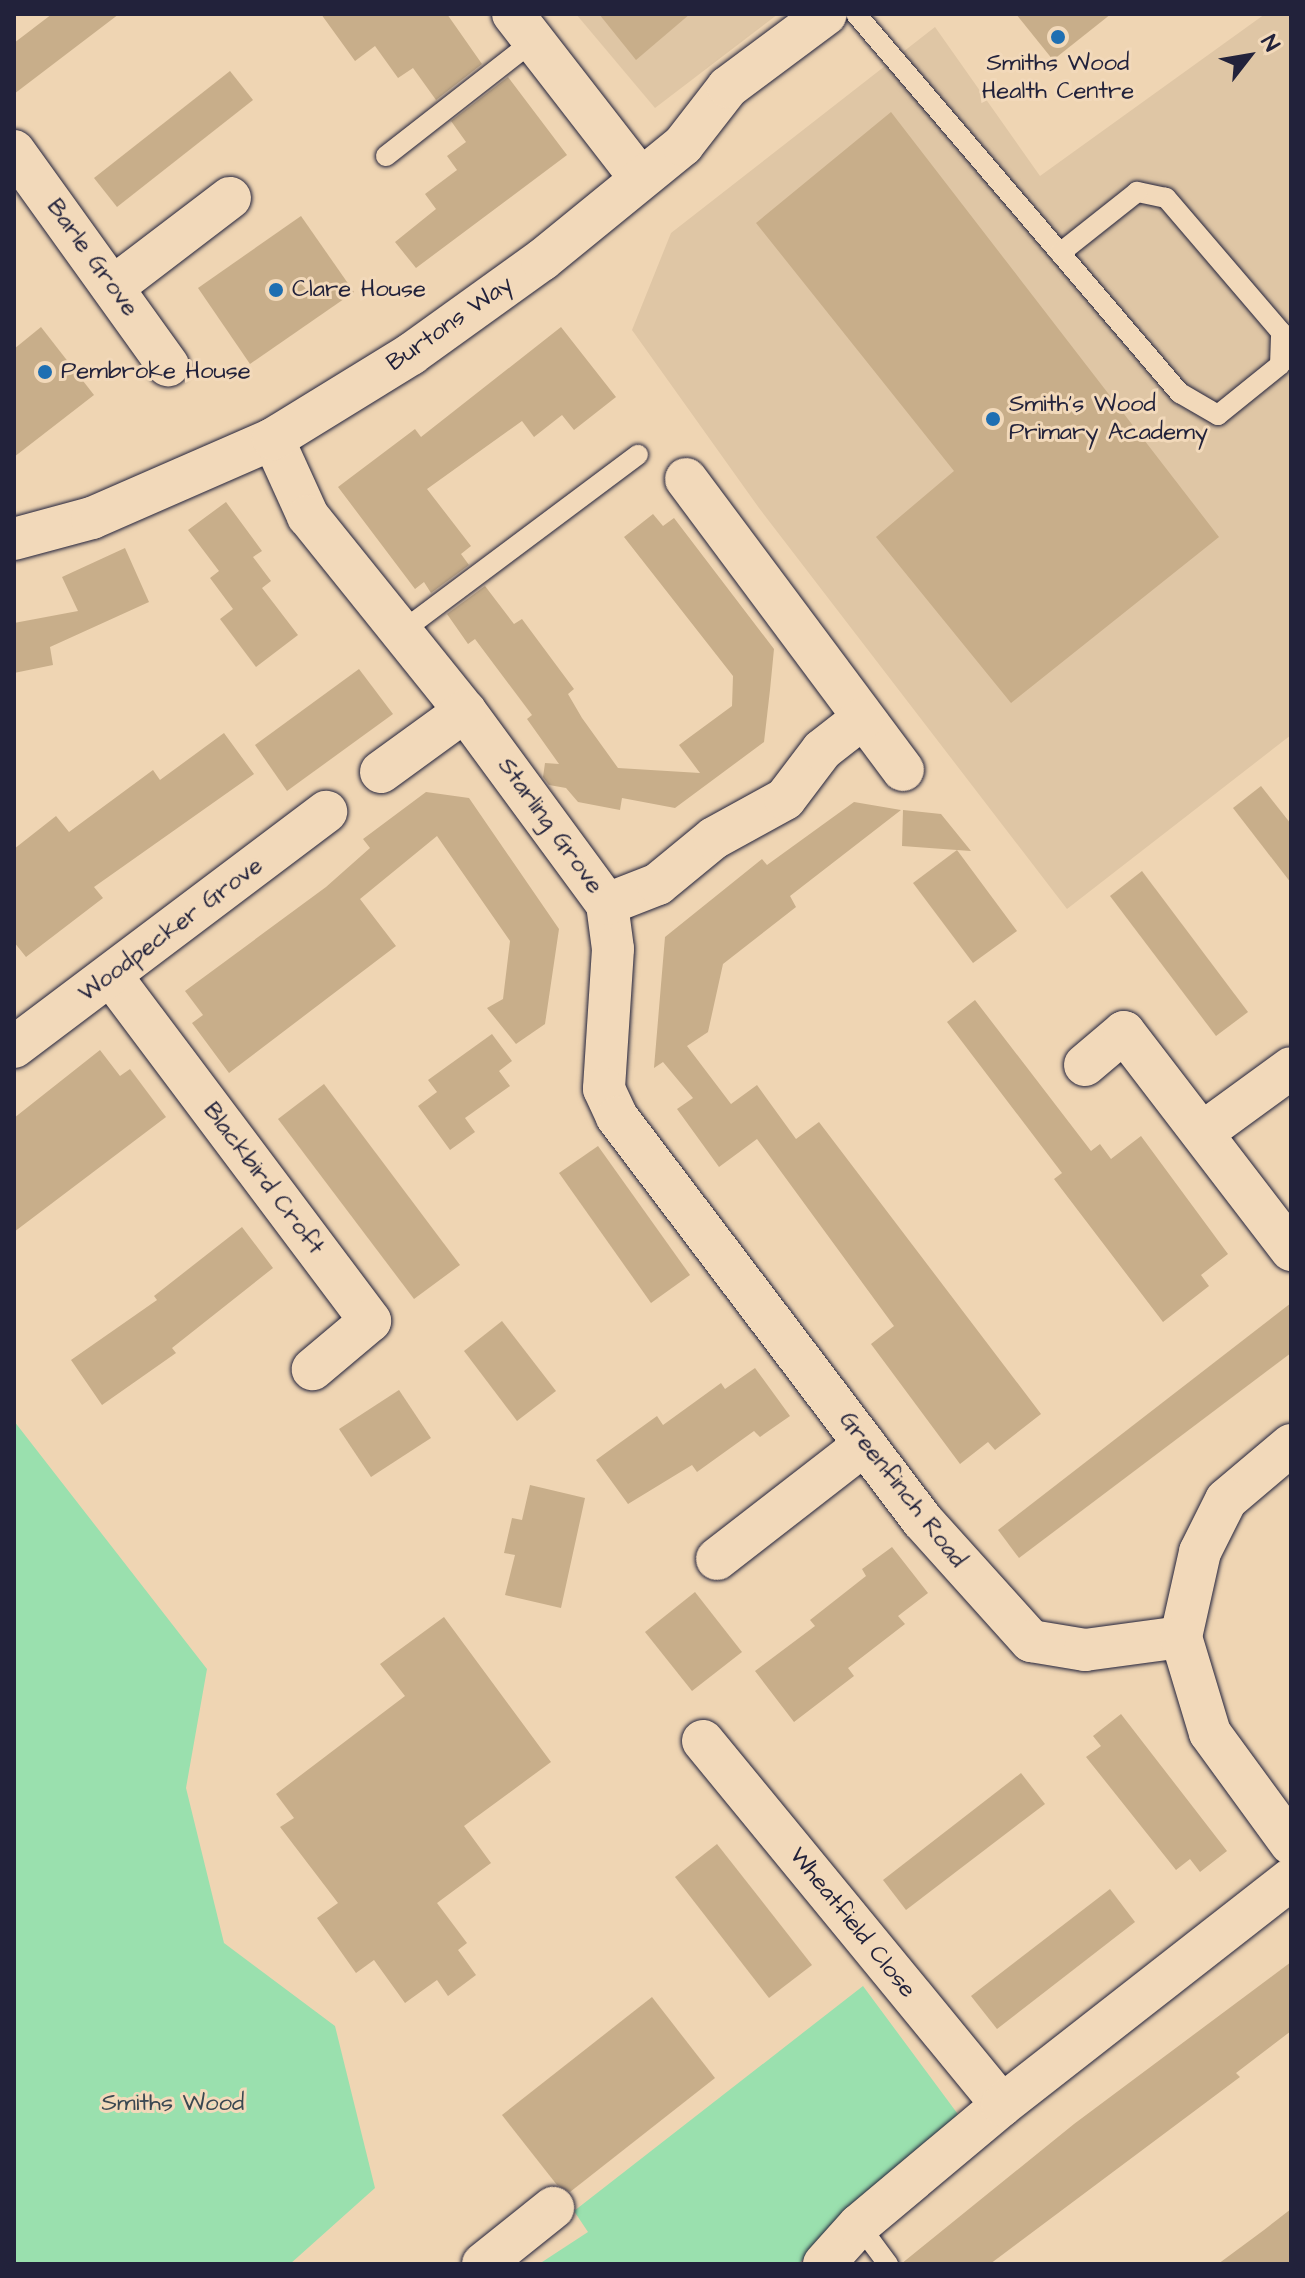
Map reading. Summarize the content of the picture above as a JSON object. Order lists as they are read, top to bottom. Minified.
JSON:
{"streets":{"street":["Barle Grove","Burtons Way","Starling Grove","Woodpecker Grove","Blackbird Croft","Greenfinch Road","Wheatfield Close"]},"crossings":[["Burtons Way","Starling Grove"],["Starling Grove","Greenfinch Road"],["Woodpecker Grove","Blackbird Croft"]],"parks":["Smiths Wood"],"places":["Smiths Wood Health Centre","Clare House","Pembroke House","Smith's Wood Primary Academy"],"north":"top right"}
